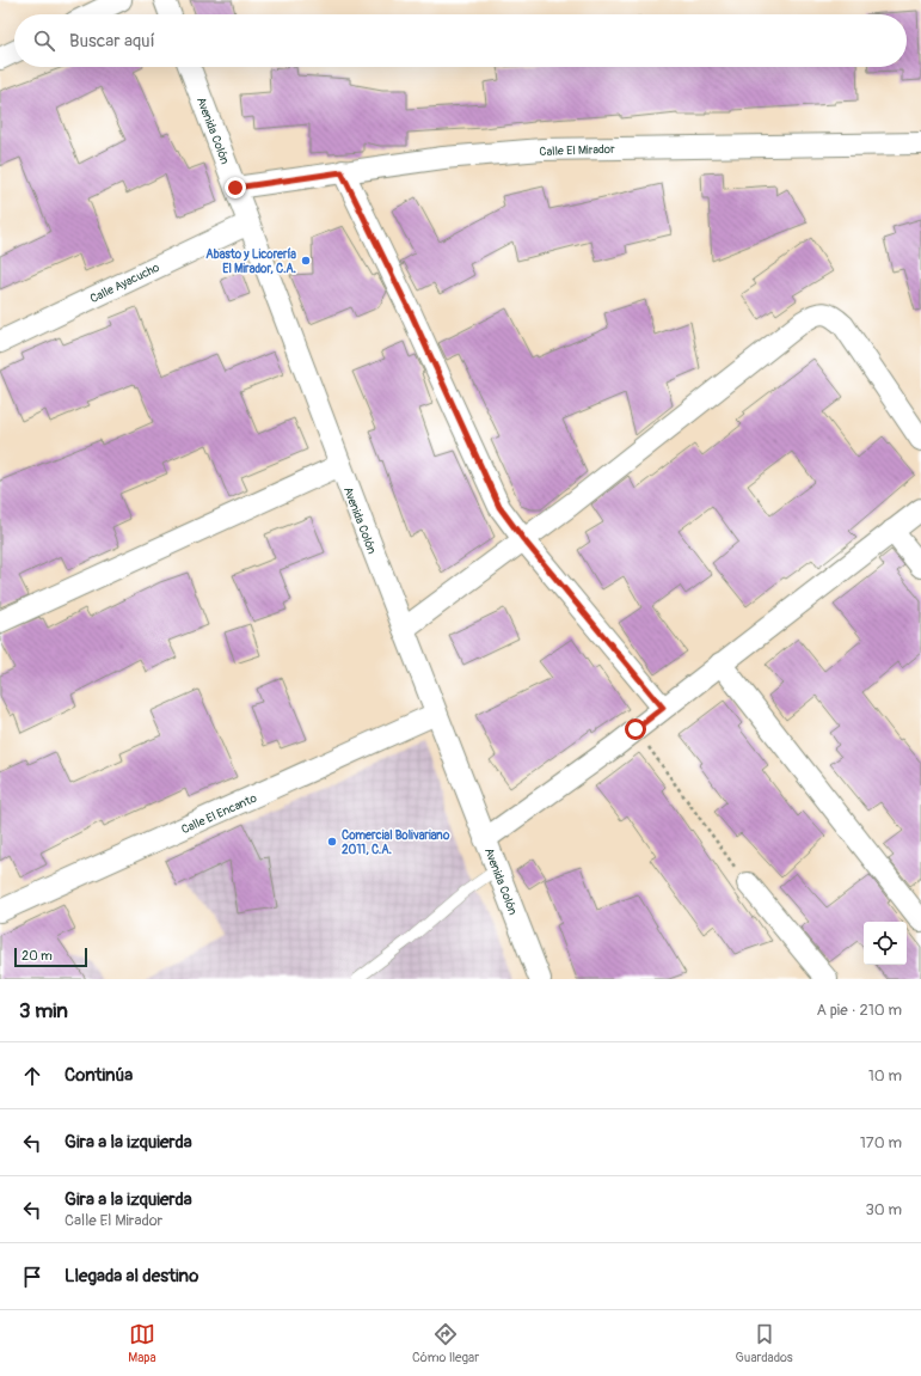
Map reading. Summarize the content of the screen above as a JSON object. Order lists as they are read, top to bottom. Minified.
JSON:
{"streets":{"street":["Avenida Colón","Calle El Mirador","Calle Ayacucho","Calle El Encanto"]},"crossings":[["Avenida Colón","Calle El Mirador"],["Avenida Colón","Calle Ayacucho"],["Avenida Colón","Calle El Encanto"]],"places":["Abasto y Licorería El Mirador, C.A.","Comercial Bolivariano 2011, C.A."],"scale_bar":"20 m","page":{"search":"Buscar aquí","scale":"20 m","heading":["3 min","A pie · 210 m"],"list":[["Continúa","10 m"],["Gira a la izquierda","170 m"],["Gira a la izquierda","Calle El Mirador","30 m"],"Llegada al destino"],"nav":["Mapa","Cómo llegar","Guardados"]}}
